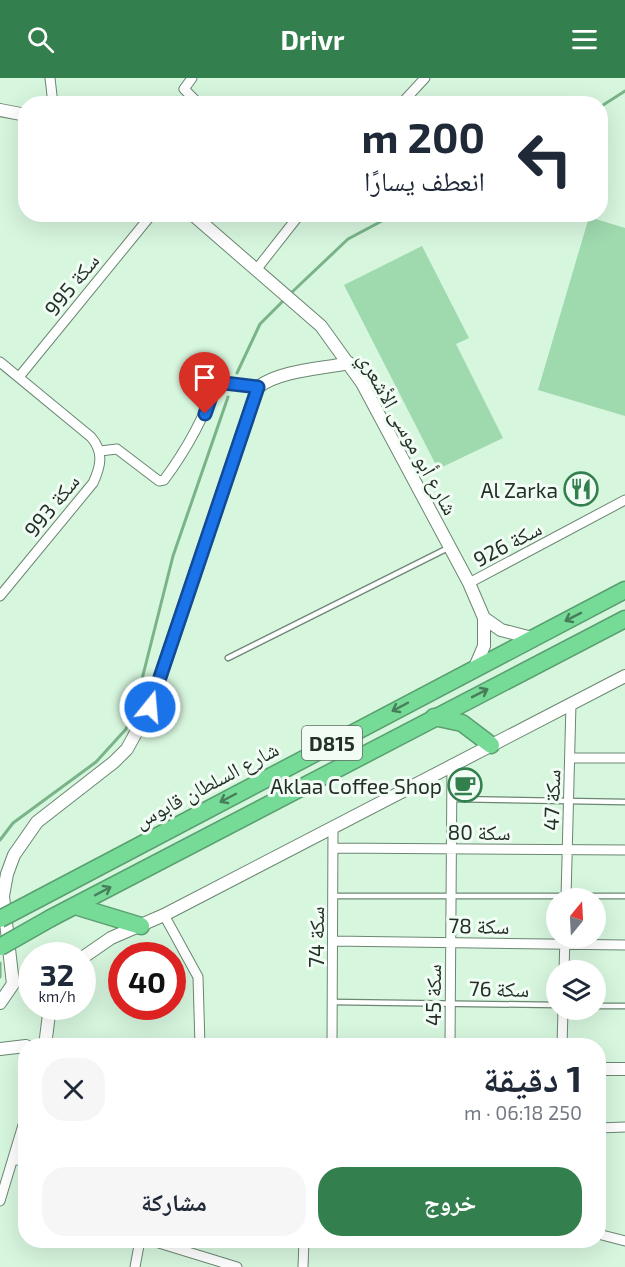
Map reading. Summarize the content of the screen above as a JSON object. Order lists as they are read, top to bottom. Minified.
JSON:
{"streets":{"highway":["D815","شارع السلطان قابوس"],"street":["سكة 995","شارع أبو موسى الأشعري","سكة 993","سكة 926","سكة 47","سكة 80","سكة 78","سكة 74","سكة 45"],"lane":["سكة 76"]},"crossings":[["شارع أبو موسى الأشعري","سكة 926"],["شارع أبو موسى الأشعري","شارع السلطان قابوس"],["سكة 47","سكة 80"],["سكة 80","سكة 74"],["سكة 80","سكة 45"],["سكة 78","سكة 74"],["سكة 78","سكة 45"],["سكة 74","سكة 76"],["سكة 76","سكة 45"]],"places":{"restaurant":["Al Zarka"],"cafe":["Aklaa Coffee Shop"]},"north":"top","page":{"header":"Drivr","turn":["200 m","انعطف يسارًا"],"speed":"32 km/h","limit":"40","heading":["1 دقيقة","250 m · 06:18"],"buttons":["خروج","مشاركة"]}}
